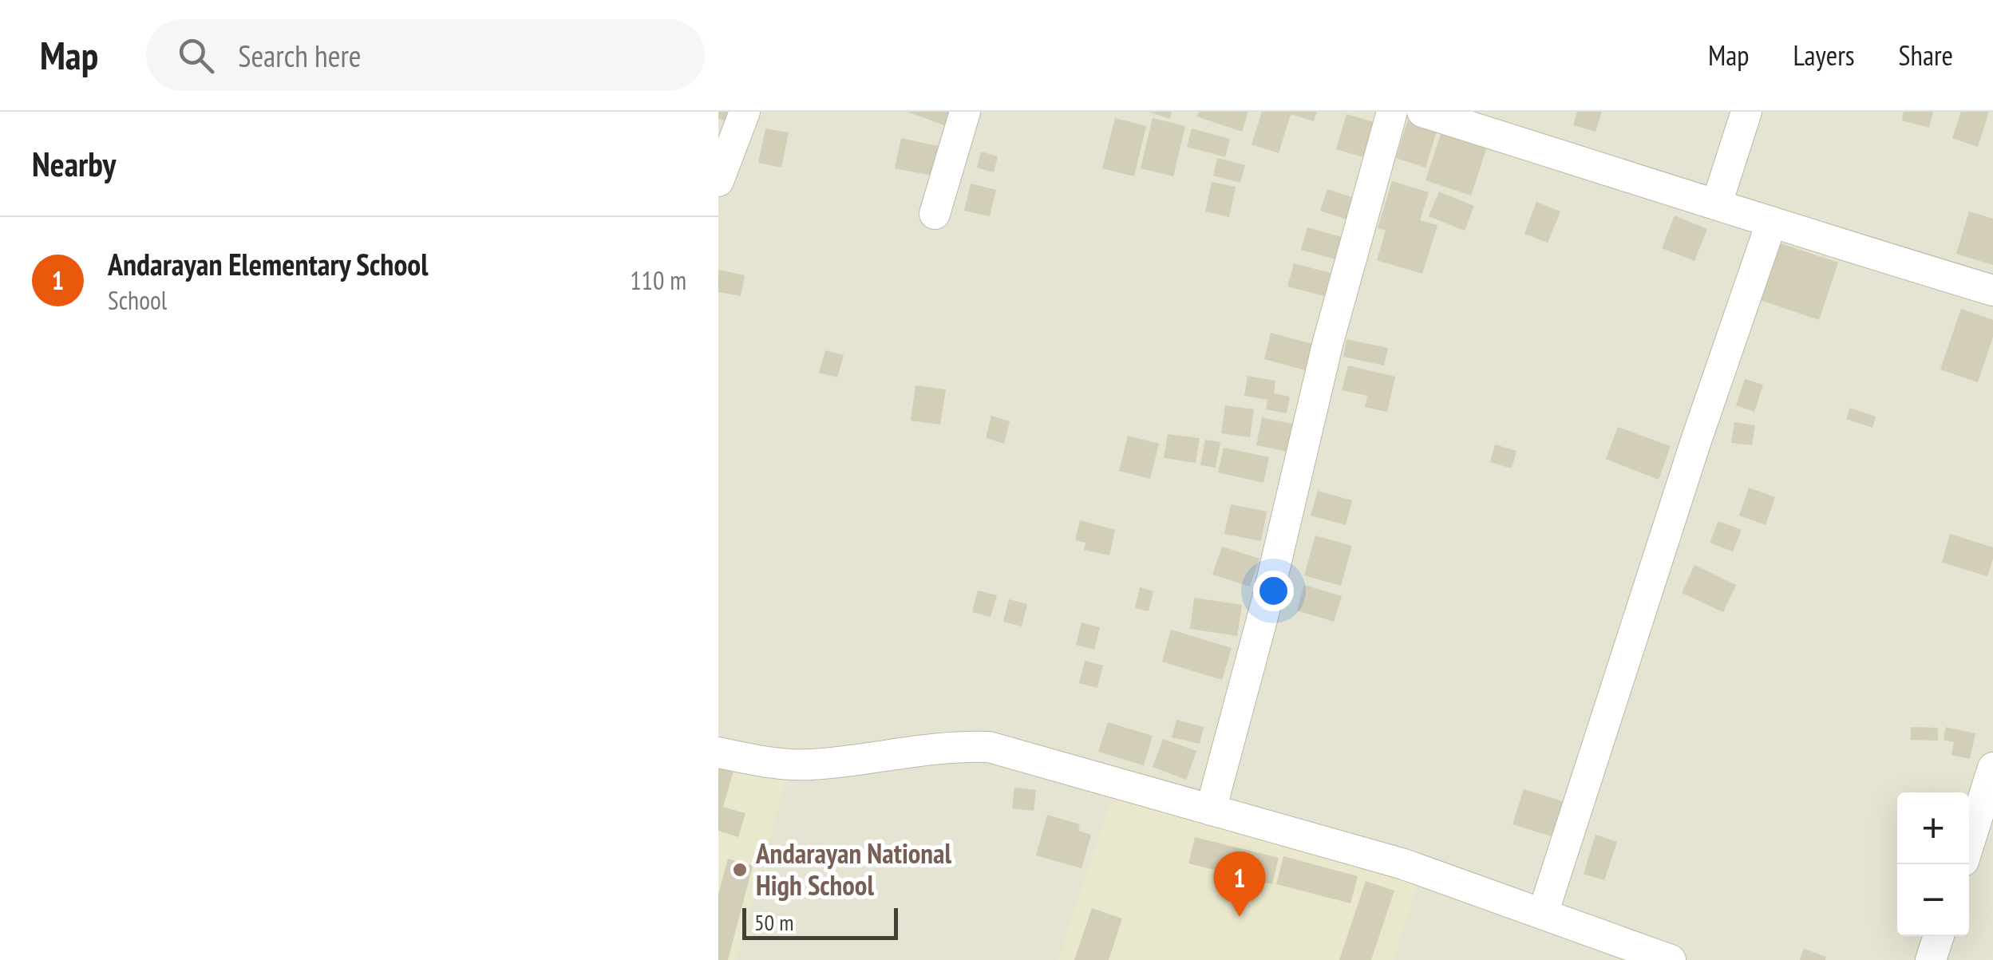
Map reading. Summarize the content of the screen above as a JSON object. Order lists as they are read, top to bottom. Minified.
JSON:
{"places":["Andarayan National High School"],"scale_bar":"50 m","page":{"header":"Map","search":"Search here","nav":["Map","Layers","Share"],"heading":"Nearby","list":[{"mark":"1","name":"Andarayan Elementary School","note":"School","value":"110 m"}],"map_buttons":["+","−"],"pins":"1","scale":"50 m"}}
